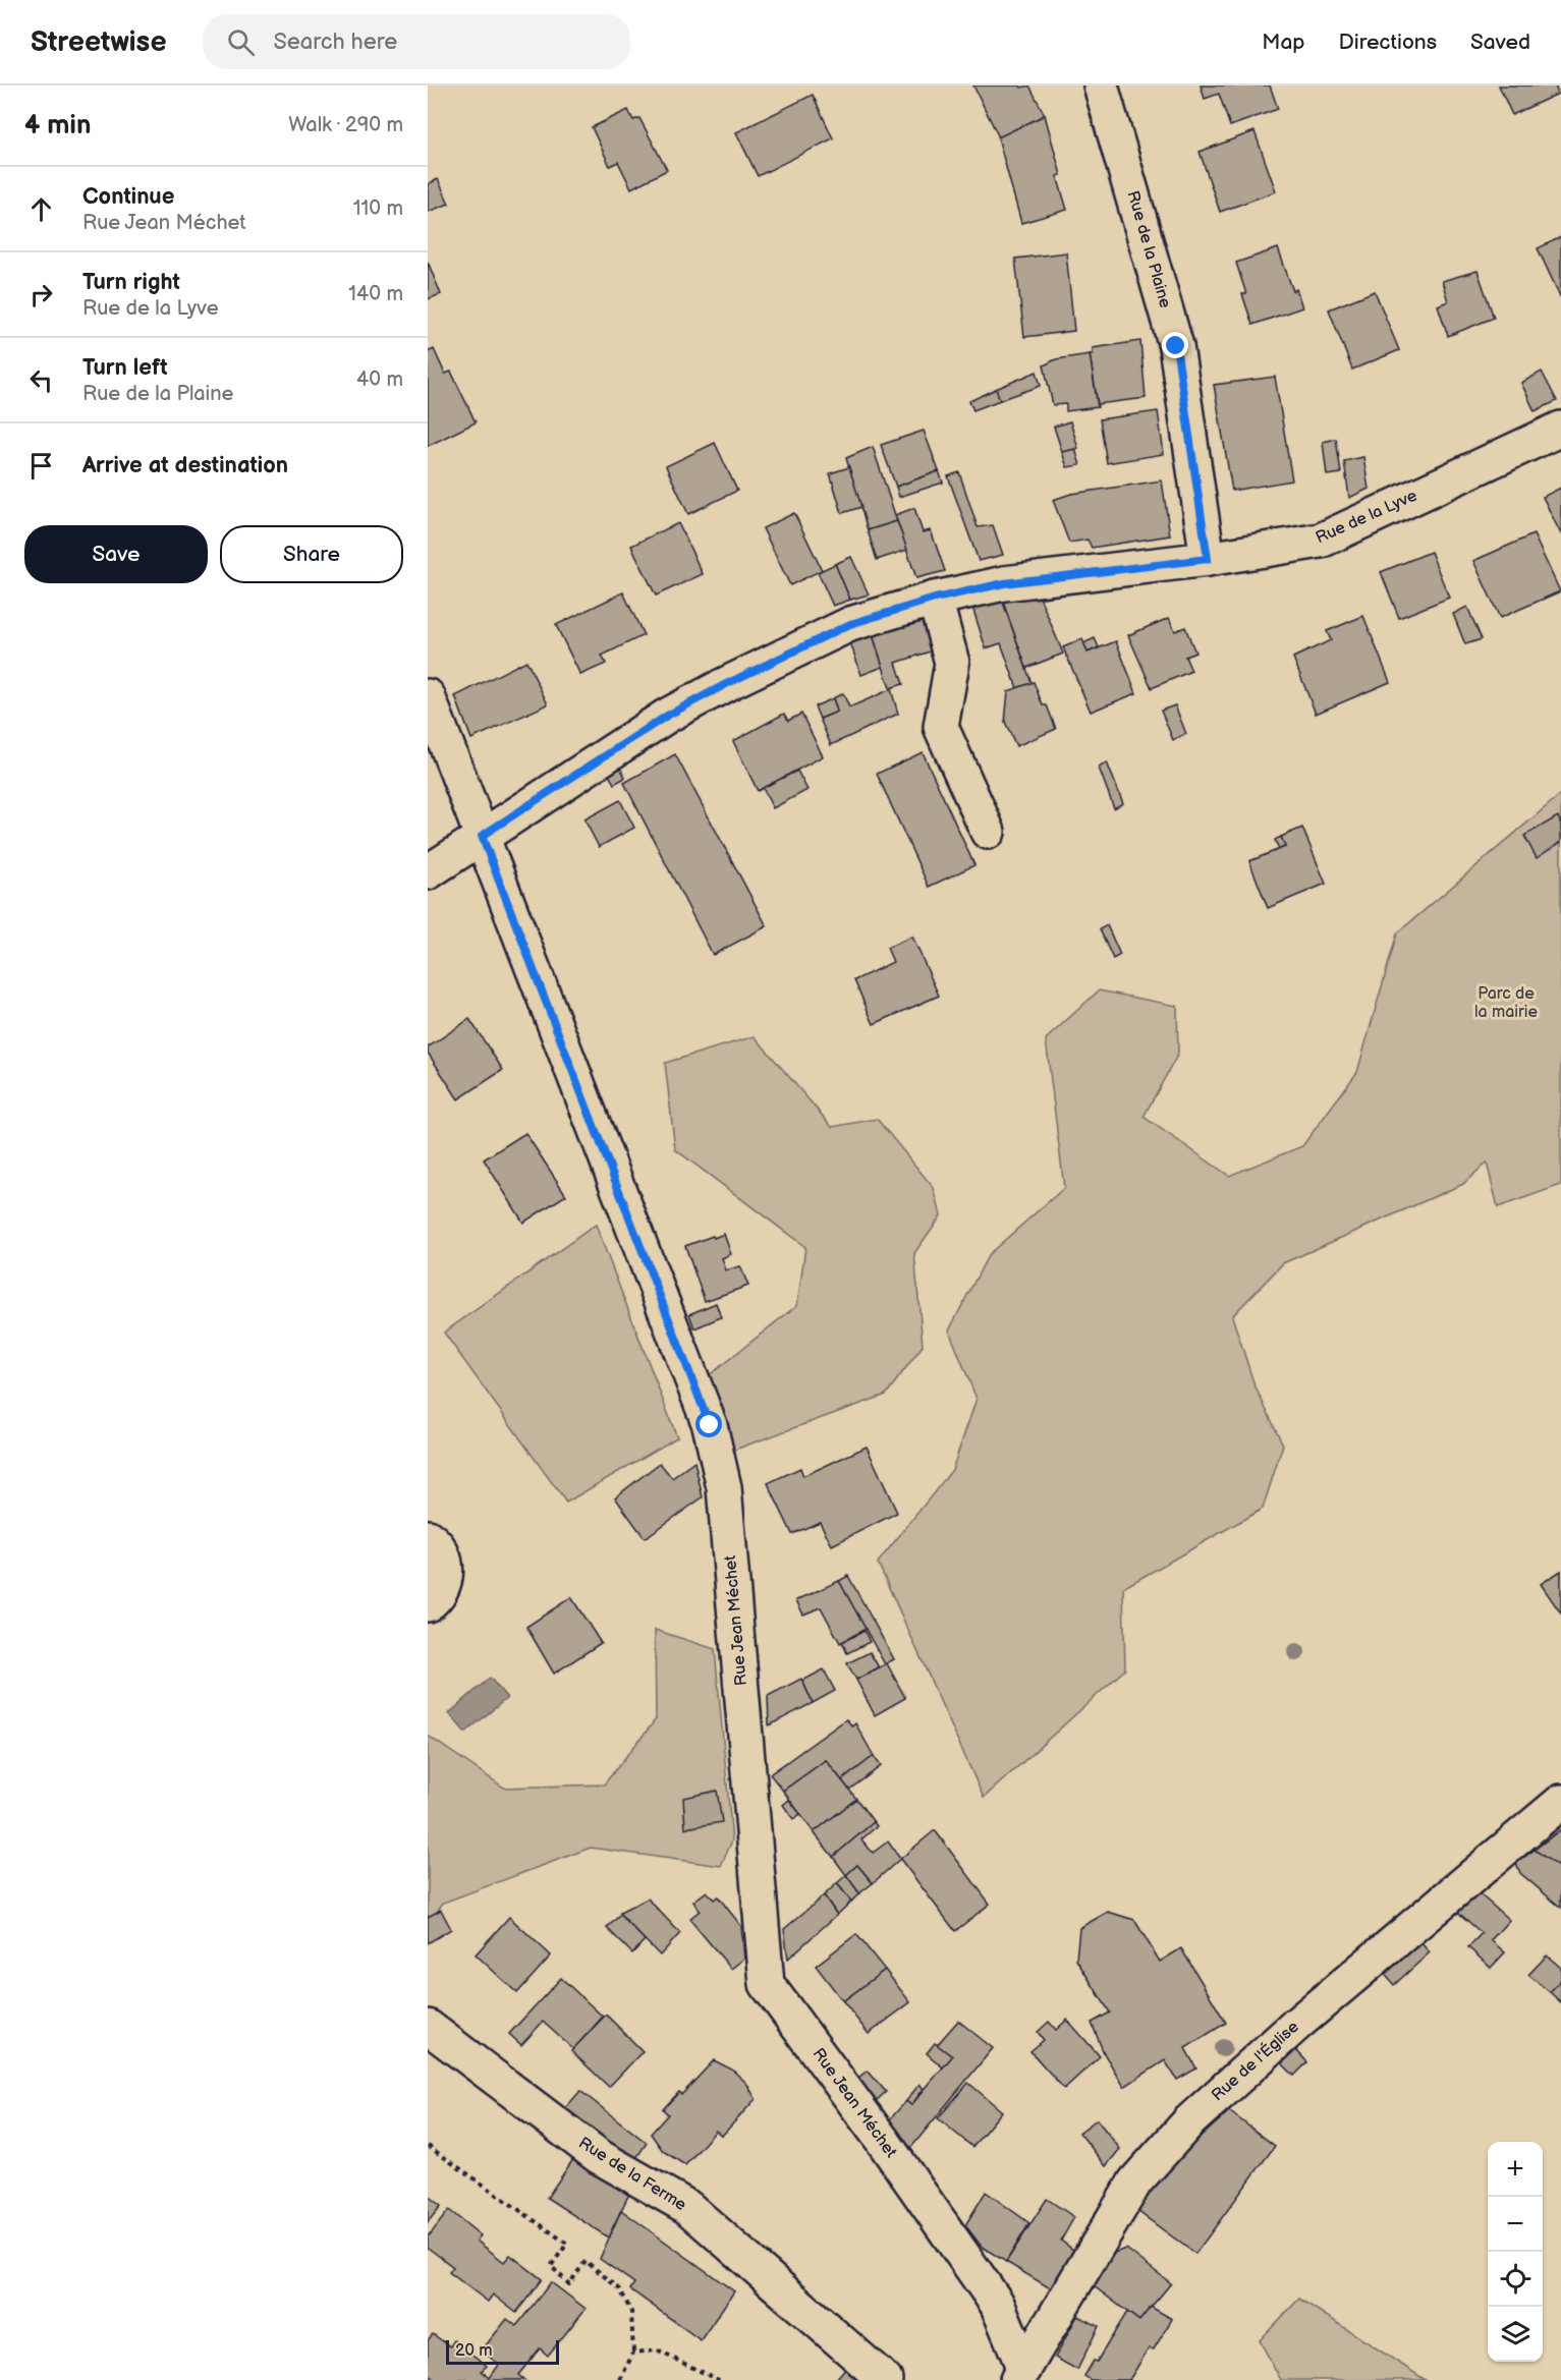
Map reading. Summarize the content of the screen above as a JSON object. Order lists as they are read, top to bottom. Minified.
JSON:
{"streets":{"street":["Rue de la Plaine","Rue de la Lyve","Rue Jean Méchet","Rue de l'Église","Rue de la Ferme"]},"crossings":[["Rue de la Plaine","Rue de la Lyve"],["Rue de la Lyve","Rue Jean Méchet"],["Rue Jean Méchet","Rue de l'Église"]],"parks":["Parc de la mairie"],"scale_bar":"20 m","page":{"header":"Streetwise","search":"Search here","nav":["Map","Directions","Saved"],"heading":["4 min","Walk · 290 m"],"list":[["Continue","Rue Jean Méchet","110 m"],["Turn right","Rue de la Lyve","140 m"],["Turn left","Rue de la Plaine","40 m"],"Arrive at destination"],"buttons":["Save","Share"],"map_buttons":["+","−"],"scale":"20 m"}}
